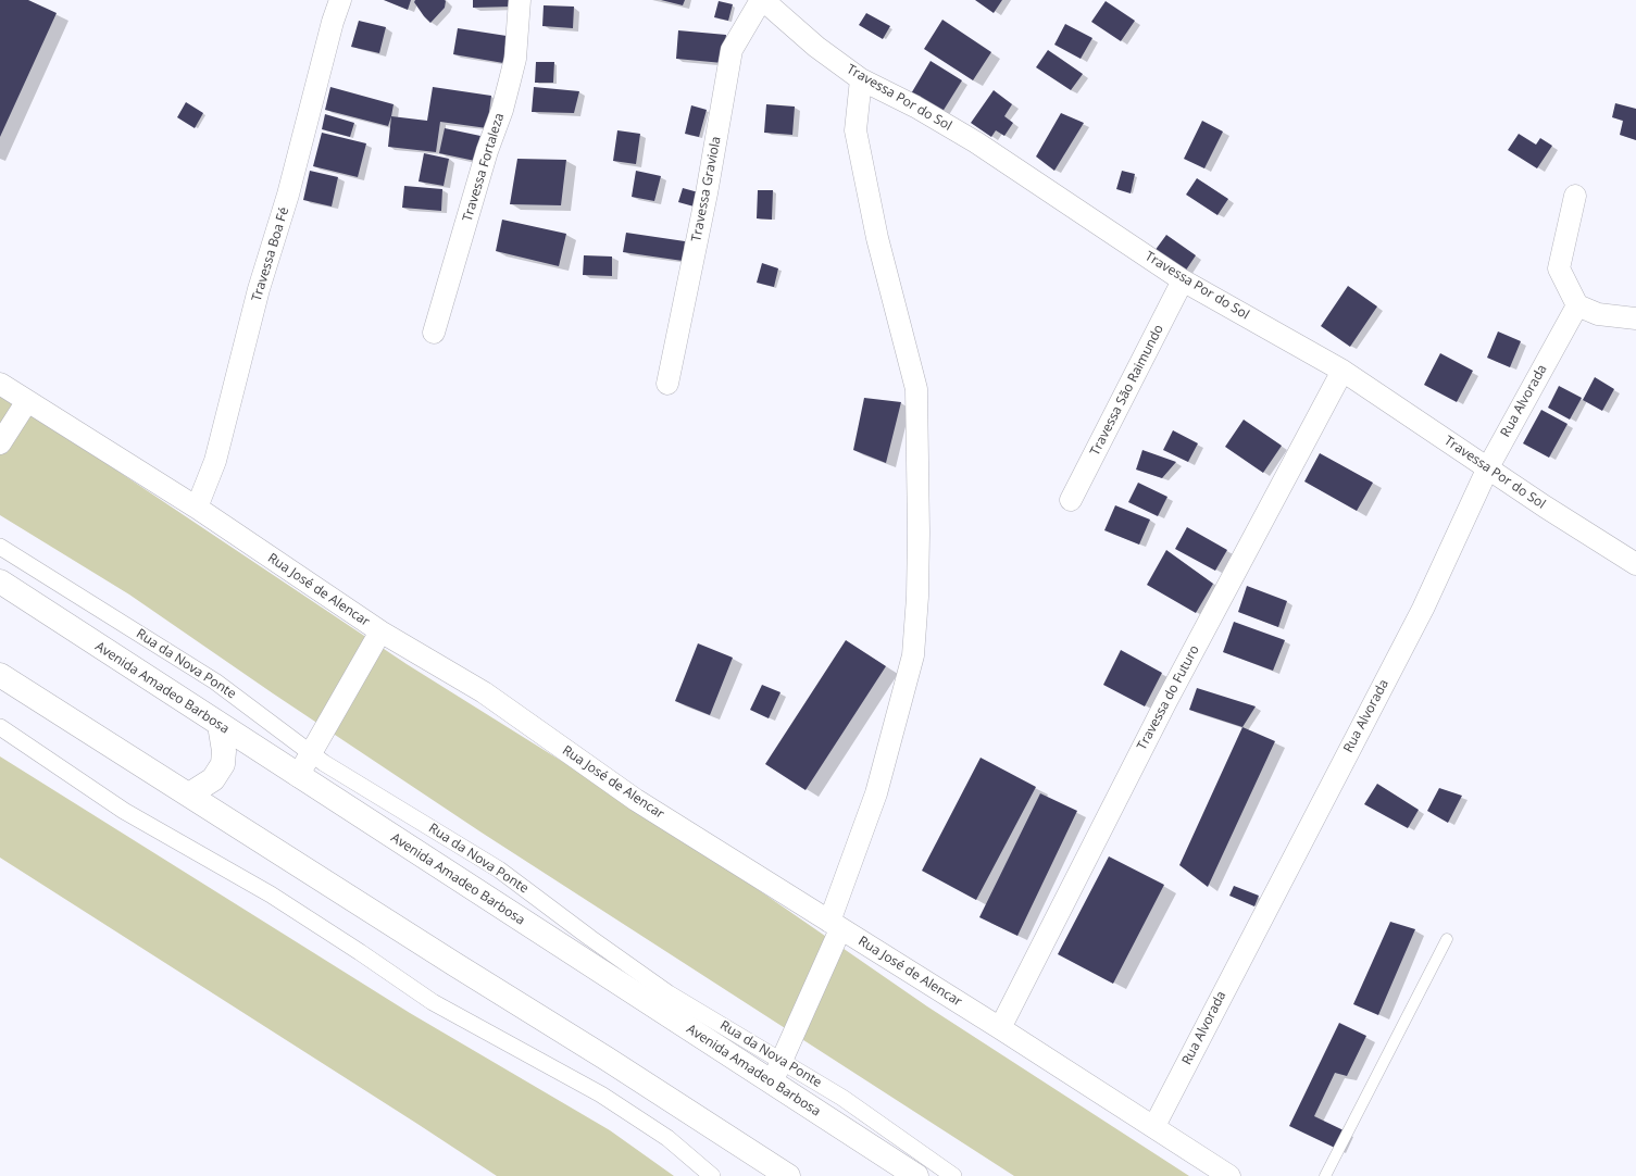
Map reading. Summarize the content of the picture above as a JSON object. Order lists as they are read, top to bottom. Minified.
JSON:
{"streets":{"main road":["Avenida Amadeo Barbosa"],"street":["Travessa Por do Sol","Travessa Fortaleza","Travessa Graviola","Travessa Boa Fé","Travessa São Raimundo","Rua Alvorada","Rua José de Alencar","Rua da Nova Ponte","Travessa do Futuro"]},"crossings":[["Travessa Por do Sol","Travessa Graviola"],["Travessa Por do Sol","Travessa São Raimundo"],["Travessa Por do Sol","Rua Alvorada"],["Travessa Por do Sol","Travessa do Futuro"],["Travessa Boa Fé","Rua José de Alencar"],["Rua Alvorada","Rua José de Alencar"],["Rua José de Alencar","Travessa do Futuro"]]}
